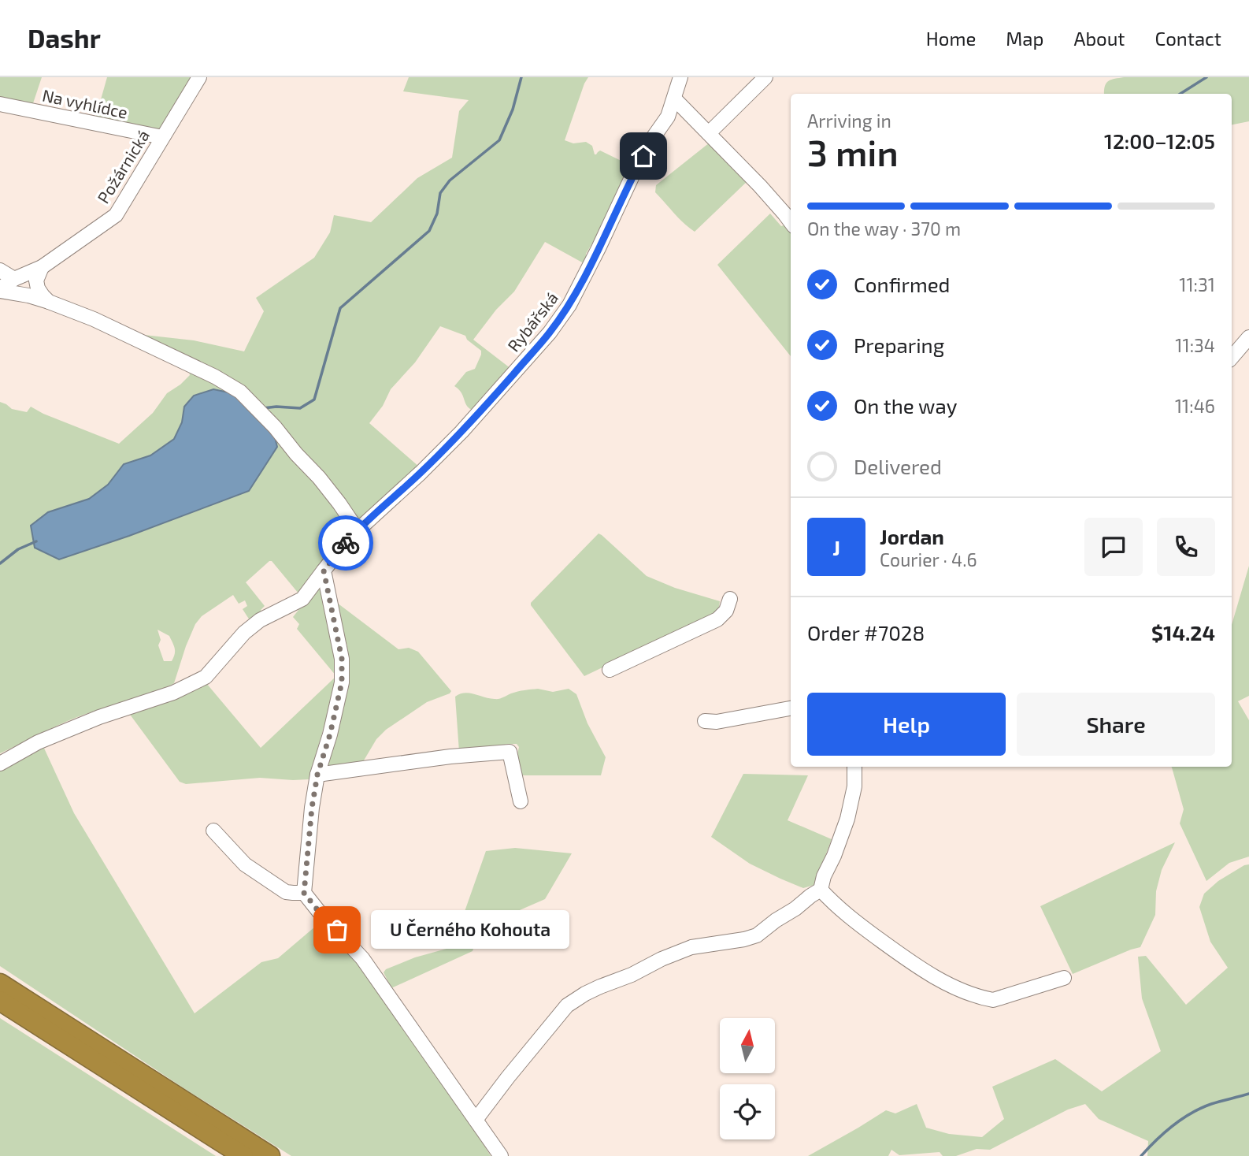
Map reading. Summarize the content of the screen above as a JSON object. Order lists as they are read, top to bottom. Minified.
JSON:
{"streets":{"street":["Na vyhlídce","Požárnická","Rybářská"]},"crossings":[["Na vyhlídce","Požárnická"]],"places":["U Černého Kohouta"],"north":"top","page":{"header":"Dashr","nav":["Home","Map","About","Contact"],"heading":["3 min","Arriving in","12:00–12:05"],"panel":["Jordan","Courier · 4.6","Order #7028","$14.24"],"bar":"On the way · 370 m","list":[["Confirmed","11:31"],["Preparing","11:34"],["On the way","11:46"],"Delivered"],"round":"J","buttons":["Help","Share"],"bubble":"U Černého Kohouta"}}
